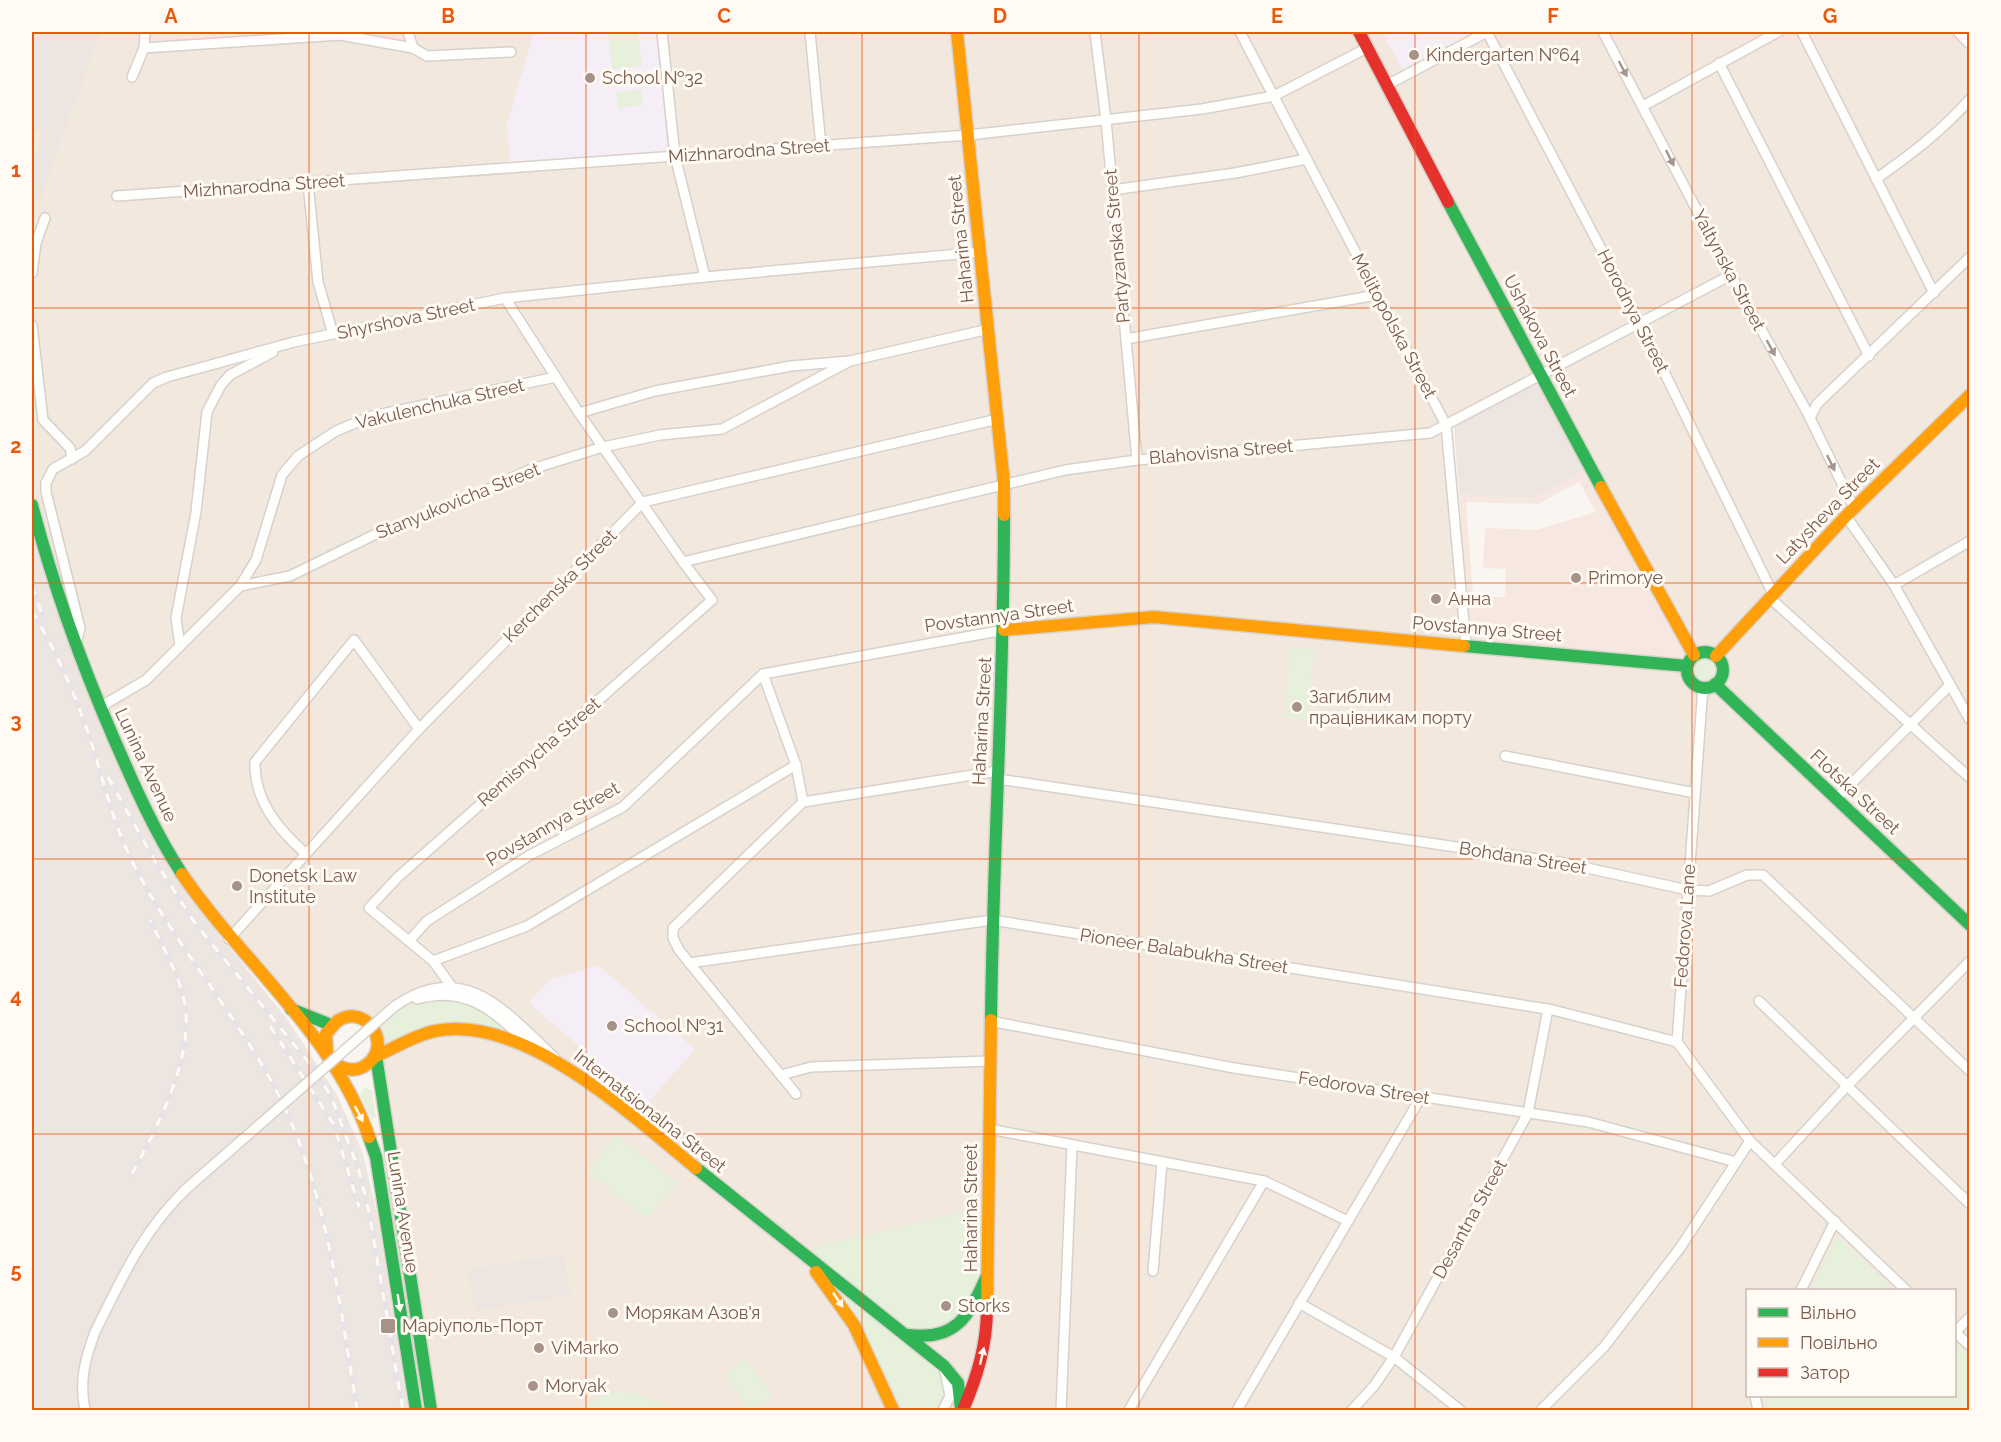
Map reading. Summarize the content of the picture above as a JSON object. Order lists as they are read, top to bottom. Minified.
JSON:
{"streets":{"street":["Mizhnarodna Street","Haharina Street","Partyzanska Street","Yaltynska Street","Horodnya Street","Shyrshova Street","Melitopolska Street","Ushakova Street","Vakulenchuka Street","Blahovisna Street","Stanyukovicha Street","Latysheva Street","Kerchenska Street","Povstannya Street","Remisnycha Street","Lunina Avenue","Flotska Street","Bohdana Street","Fedorova Lane","Pioneer Balabukha Street","Fedorova Street","Internatsionalna Street","Desantna Street"]},"crossings":[["Mizhnarodna Street","Haharina Street"],["Mizhnarodna Street","Partyzanska Street"],["Mizhnarodna Street","Melitopolska Street"],["Mizhnarodna Street","Ushakova Street"],["Haharina Street","Shyrshova Street"],["Haharina Street","Blahovisna Street"],["Haharina Street","Stanyukovicha Street"],["Haharina Street","Povstannya Street"],["Haharina Street","Bohdana Street"],["Haharina Street","Pioneer Balabukha Street"],["Haharina Street","Fedorova Street"],["Partyzanska Street","Blahovisna Street"],["Yaltynska Street","Blahovisna Street"],["Yaltynska Street","Latysheva Street"],["Horodnya Street","Blahovisna Street"],["Horodnya Street","Latysheva Street"],["Shyrshova Street","Lunina Avenue"],["Melitopolska Street","Blahovisna Street"],["Melitopolska Street","Povstannya Street"],["Ushakova Street","Blahovisna Street"],["Ushakova Street","Latysheva Street"],["Ushakova Street","Povstannya Street"],["Ushakova Street","Flotska Street"],["Ushakova Street","Fedorova Lane"],["Vakulenchuka Street","Stanyukovicha Street"],["Blahovisna Street","Remisnycha Street"],["Latysheva Street","Povstannya Street"],["Latysheva Street","Flotska Street"],["Latysheva Street","Fedorova Lane"],["Kerchenska Street","Lunina Avenue"],["Povstannya Street","Remisnycha Street"],["Povstannya Street","Flotska Street"],["Povstannya Street","Fedorova Lane"],["Lunina Avenue","Internatsionalna Street"],["Flotska Street","Fedorova Lane"],["Bohdana Street","Fedorova Lane"],["Fedorova Lane","Pioneer Balabukha Street"],["Pioneer Balabukha Street","Desantna Street"],["Fedorova Street","Desantna Street"]],"one_way":["Yaltynska Street"],"places":{"other":["Kindergarten №64","School №32","Primorye","Анна","Загиблим працівникам порту","Donetsk Law Institute","School №31","Storks","Морякам Азов'я","ViMarko","Moryak"],"transit":["Маріуполь-Порт"]},"legend":["Вільно","Повільно","Затор"],"grid":{"columns":["A","B","C","D","E","F","G"],"rows":["1","2","3","4","5"]}}
